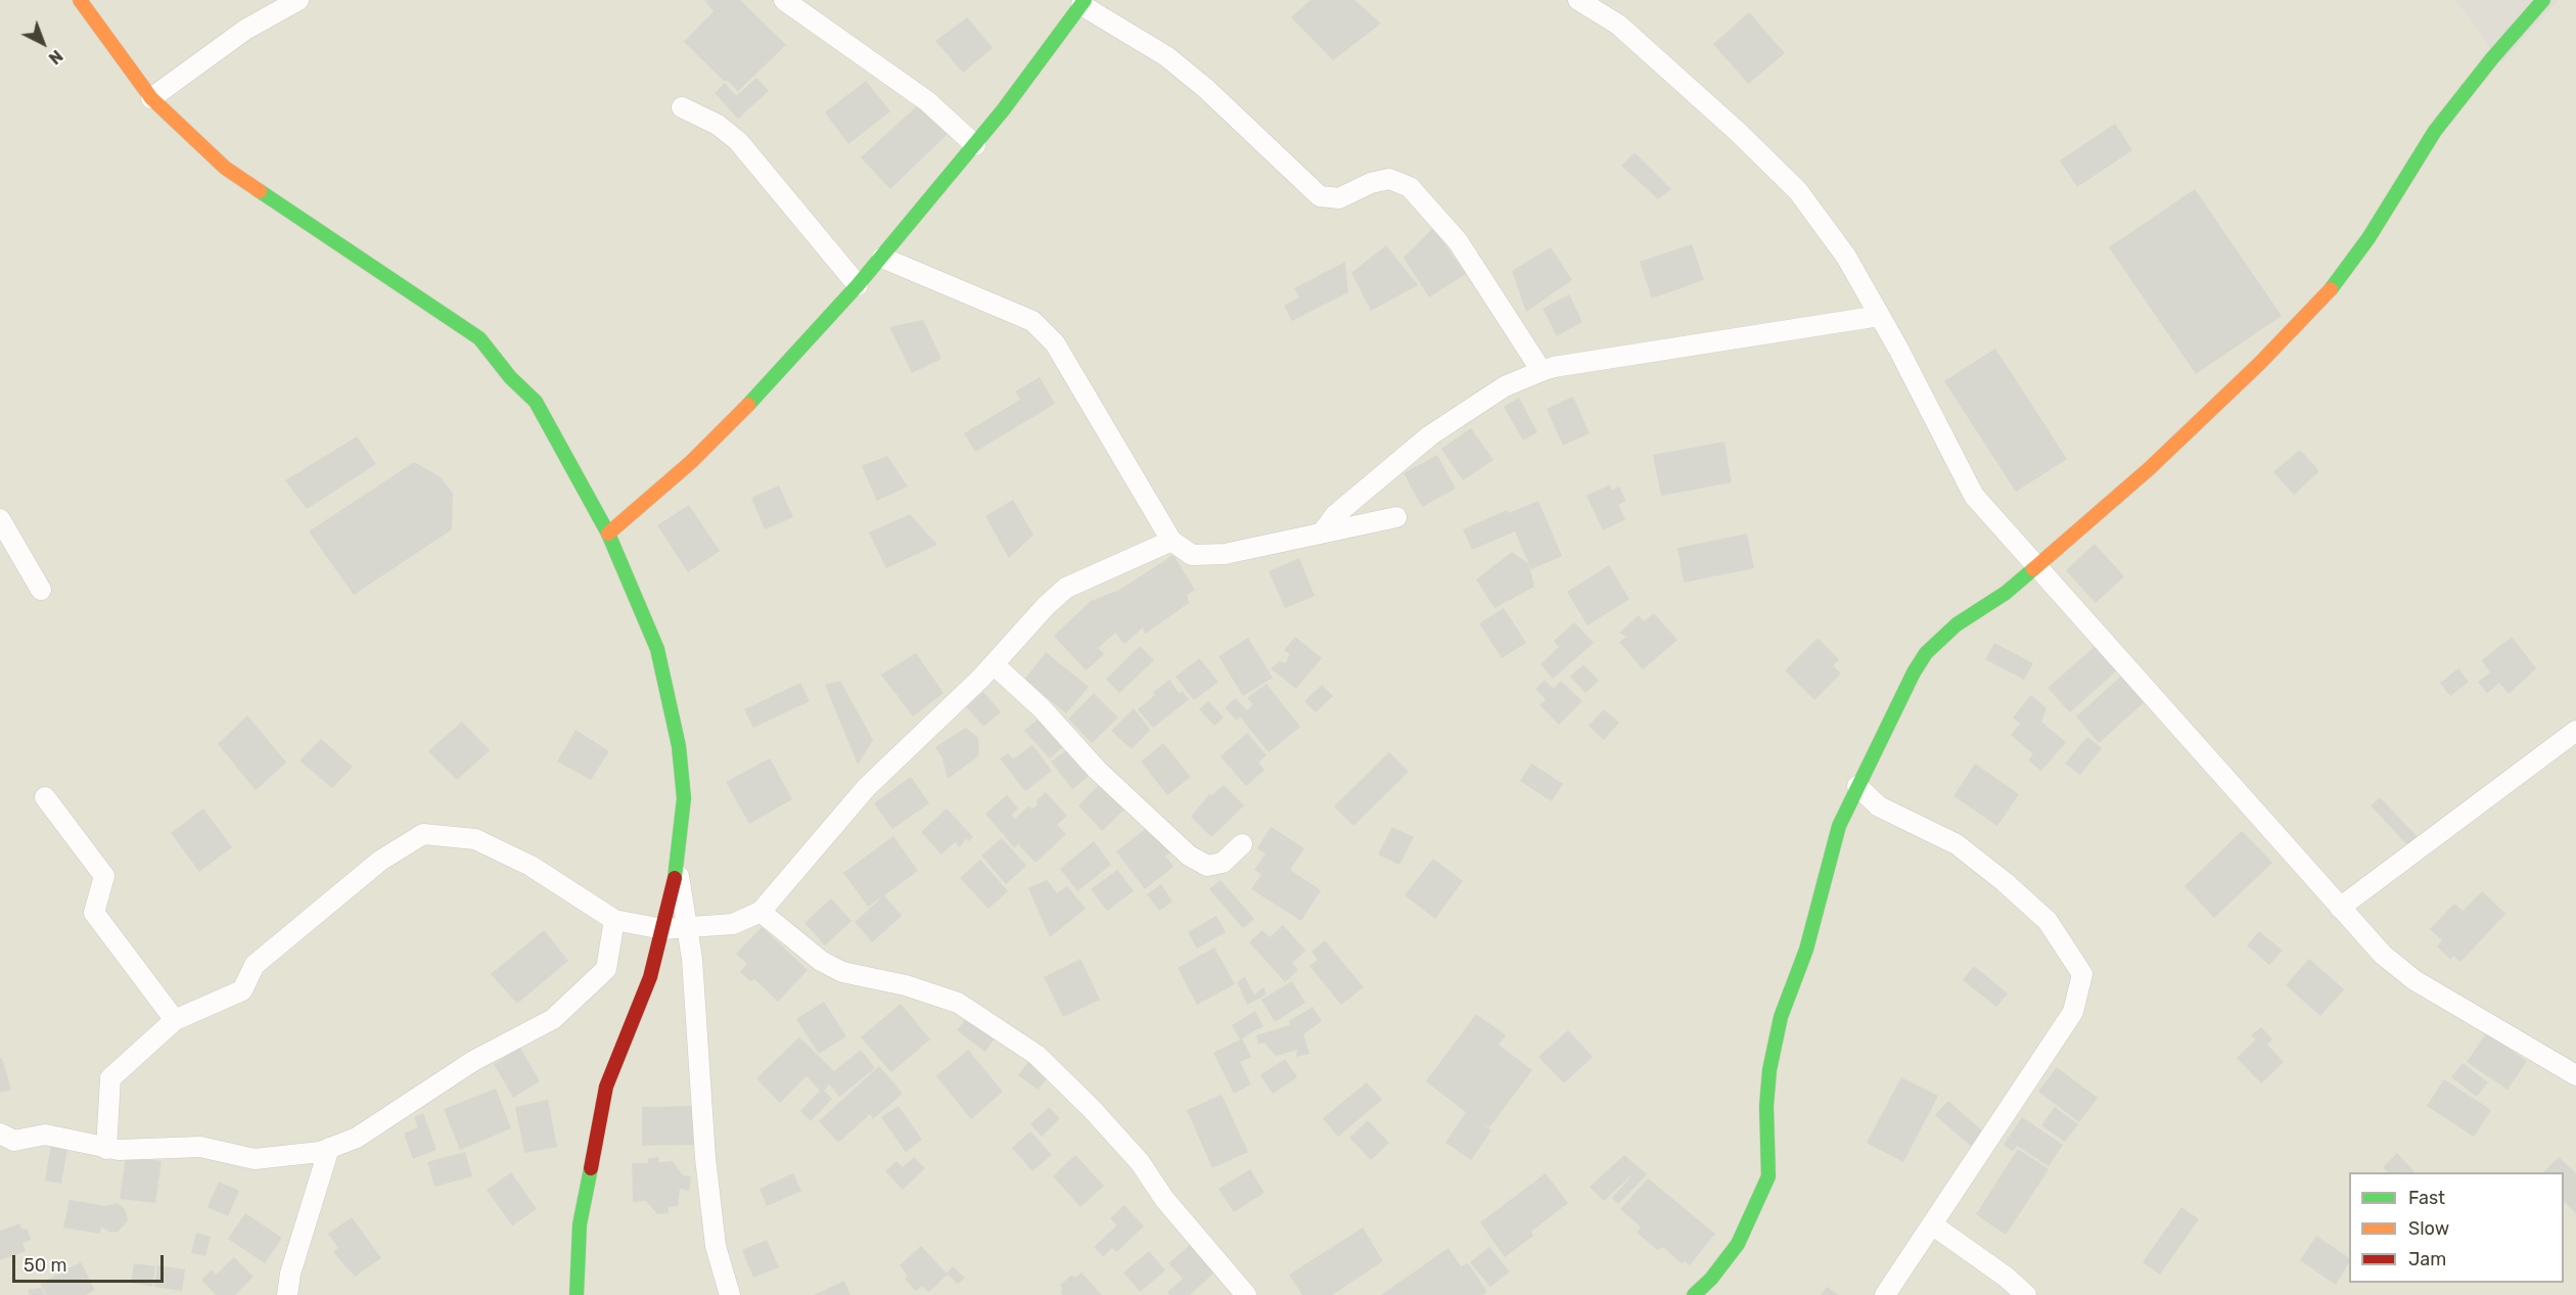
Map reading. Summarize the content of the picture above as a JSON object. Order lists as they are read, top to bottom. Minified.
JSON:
{"legend":["Fast","Slow","Jam"],"scale_bar":"50 m","north":"bottom right"}
